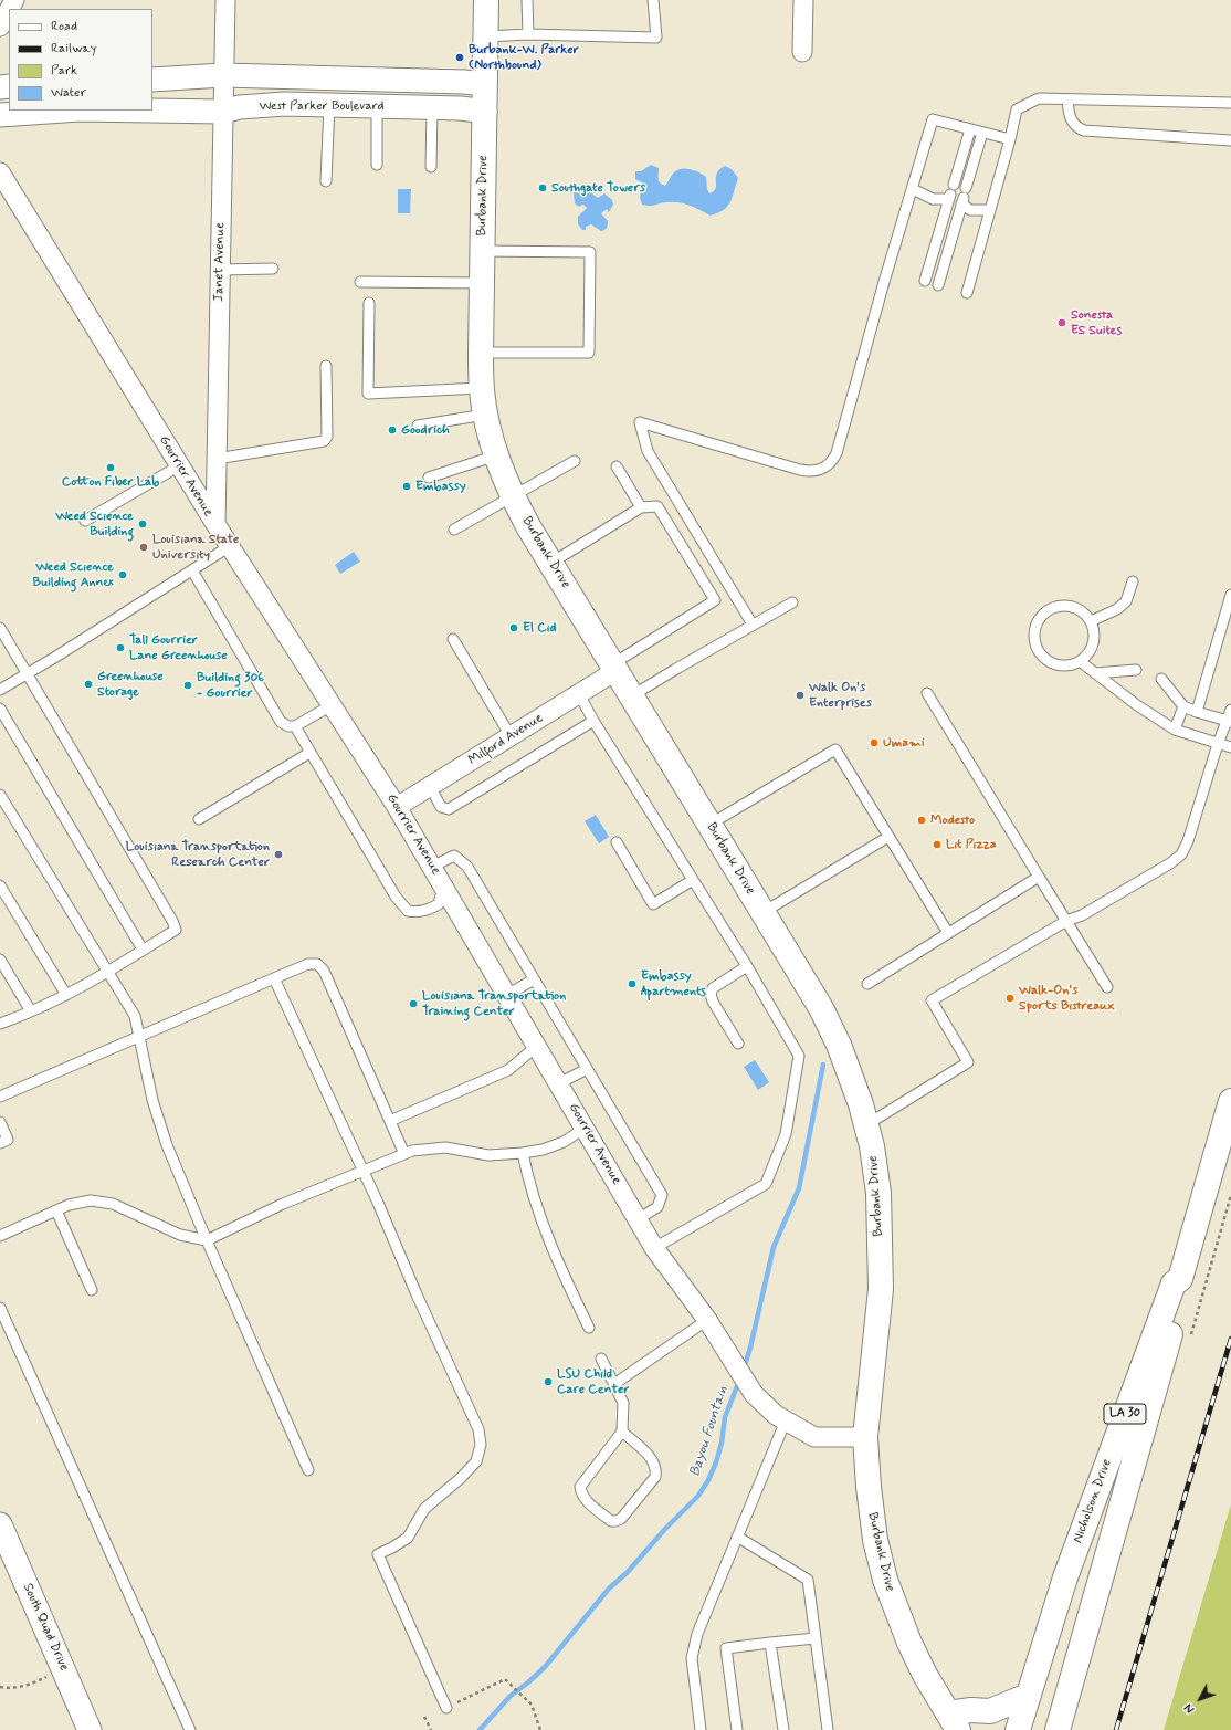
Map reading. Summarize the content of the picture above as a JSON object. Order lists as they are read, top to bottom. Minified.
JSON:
{"streets":{"main road":["Burbank Drive","LA 30","Nicholson Drive"],"street":["West Parker Boulevard","Janet Avenue","Gourrier Avenue","Milford Avenue","South Quad Drive"]},"crossings":[["West Parker Boulevard","Burbank Drive"],["West Parker Boulevard","Janet Avenue"],["Burbank Drive","Gourrier Avenue"],["Burbank Drive","Milford Avenue"],["Janet Avenue","Gourrier Avenue"],["Gourrier Avenue","Milford Avenue"]],"water":["Bayou Fountain"],"places":["Burbank-W. Parker (Northbound)","Southgate Towers","Sonesta ES Suites","Goodrich","Cotton Fiber Lab","Embassy","Weed Science Building","Louisiana State University","Weed Science Building Annex","El Cid","Tall Gourrier Lane Greenhouse","Greenhouse Storage","Building 306 - Gourrier","Walk On's Enterprises","Umami","Modesto","Lit Pizza","Louisiana Transportation Research Center","Embassy Apartments","Walk-On's Sports Bistreaux","Louisiana Transportation Training Center","LSU Child Care Center"],"legend":["Road","Railway","Park","Water"],"north":"bottom left"}
